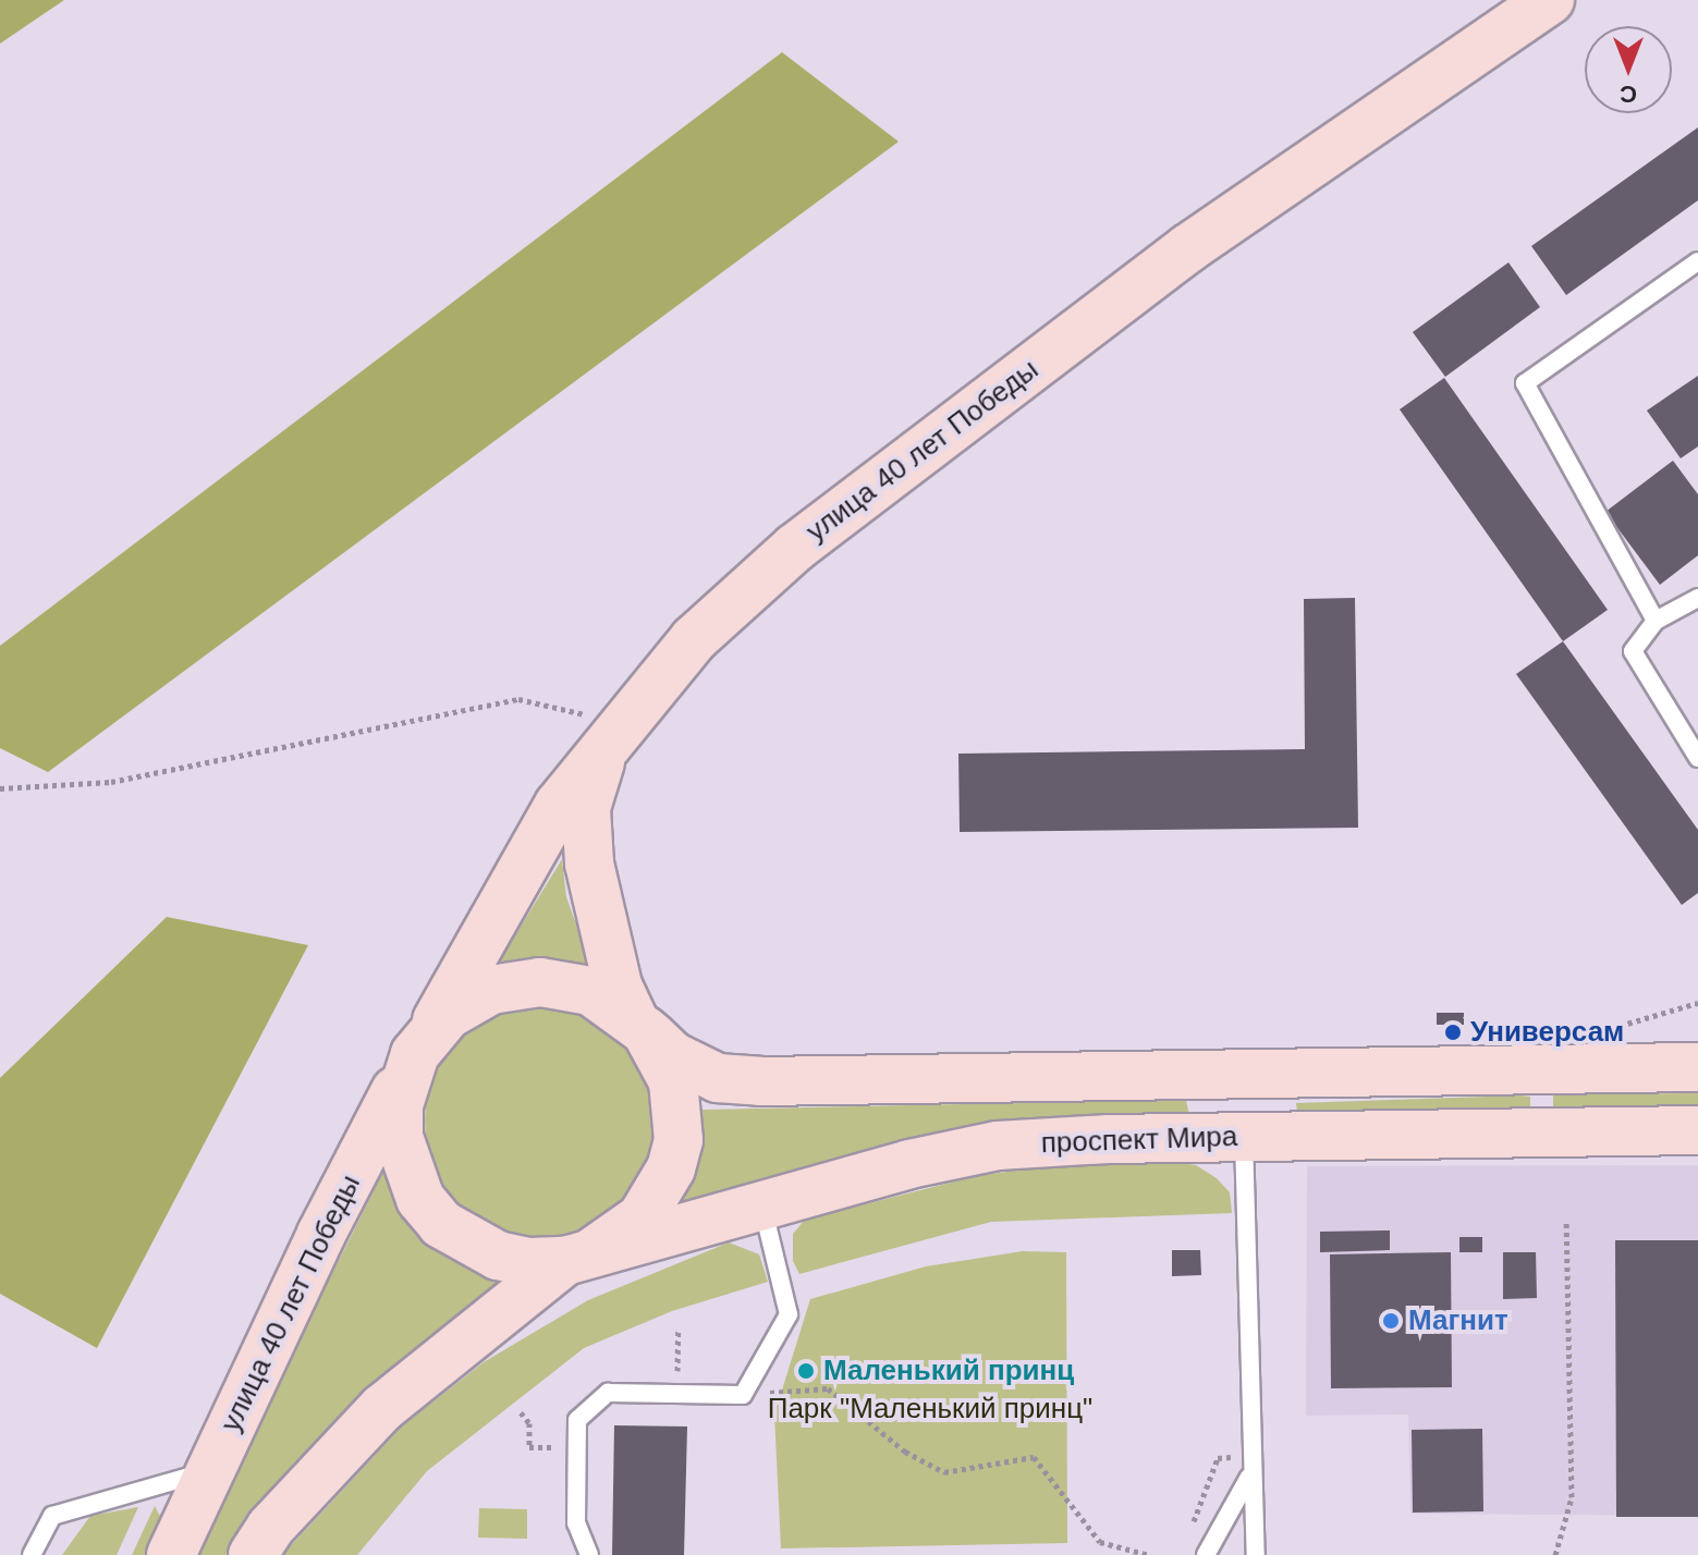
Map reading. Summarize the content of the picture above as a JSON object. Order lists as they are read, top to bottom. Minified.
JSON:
{"streets":{"street":["улица 40 лет Победы","проспект Мира"]},"crossings":[["улица 40 лет Победы","проспект Мира"]],"parks":["Парк \"Маленький принц\""],"places":["Универсам","Магнит","Маленький принц"],"north":"bottom"}
